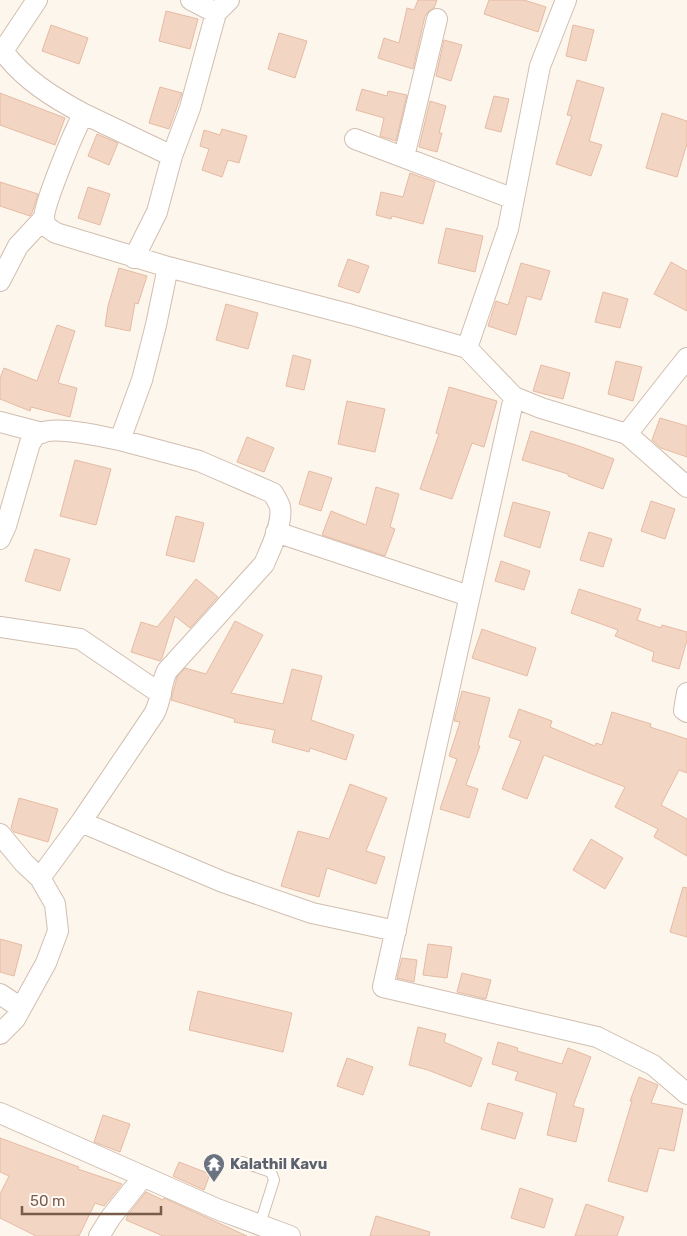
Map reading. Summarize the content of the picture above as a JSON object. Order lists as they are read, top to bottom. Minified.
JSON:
{"places":{"temple":["Kalathil Kavu"]},"scale_bar":"50 m"}
